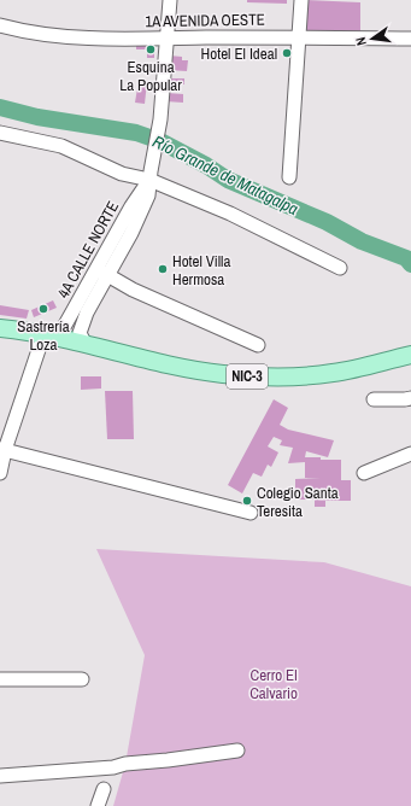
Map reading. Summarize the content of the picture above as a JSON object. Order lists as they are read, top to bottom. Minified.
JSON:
{"streets":{"main road":["NIC-3"],"street":["1A AVENIDA OESTE","4A CALLE NORTE"]},"crossings":[["1A AVENIDA OESTE","4A CALLE NORTE"],["4A CALLE NORTE","NIC-3"]],"water":["Río Grande de Matagalpa"],"parks":["Cerro El Calvario"],"places":["Esquina La Popular","Hotel El Ideal","Hotel Villa Hermosa","Sastrería Loza","Colegio Santa Teresita"],"north":"left"}
